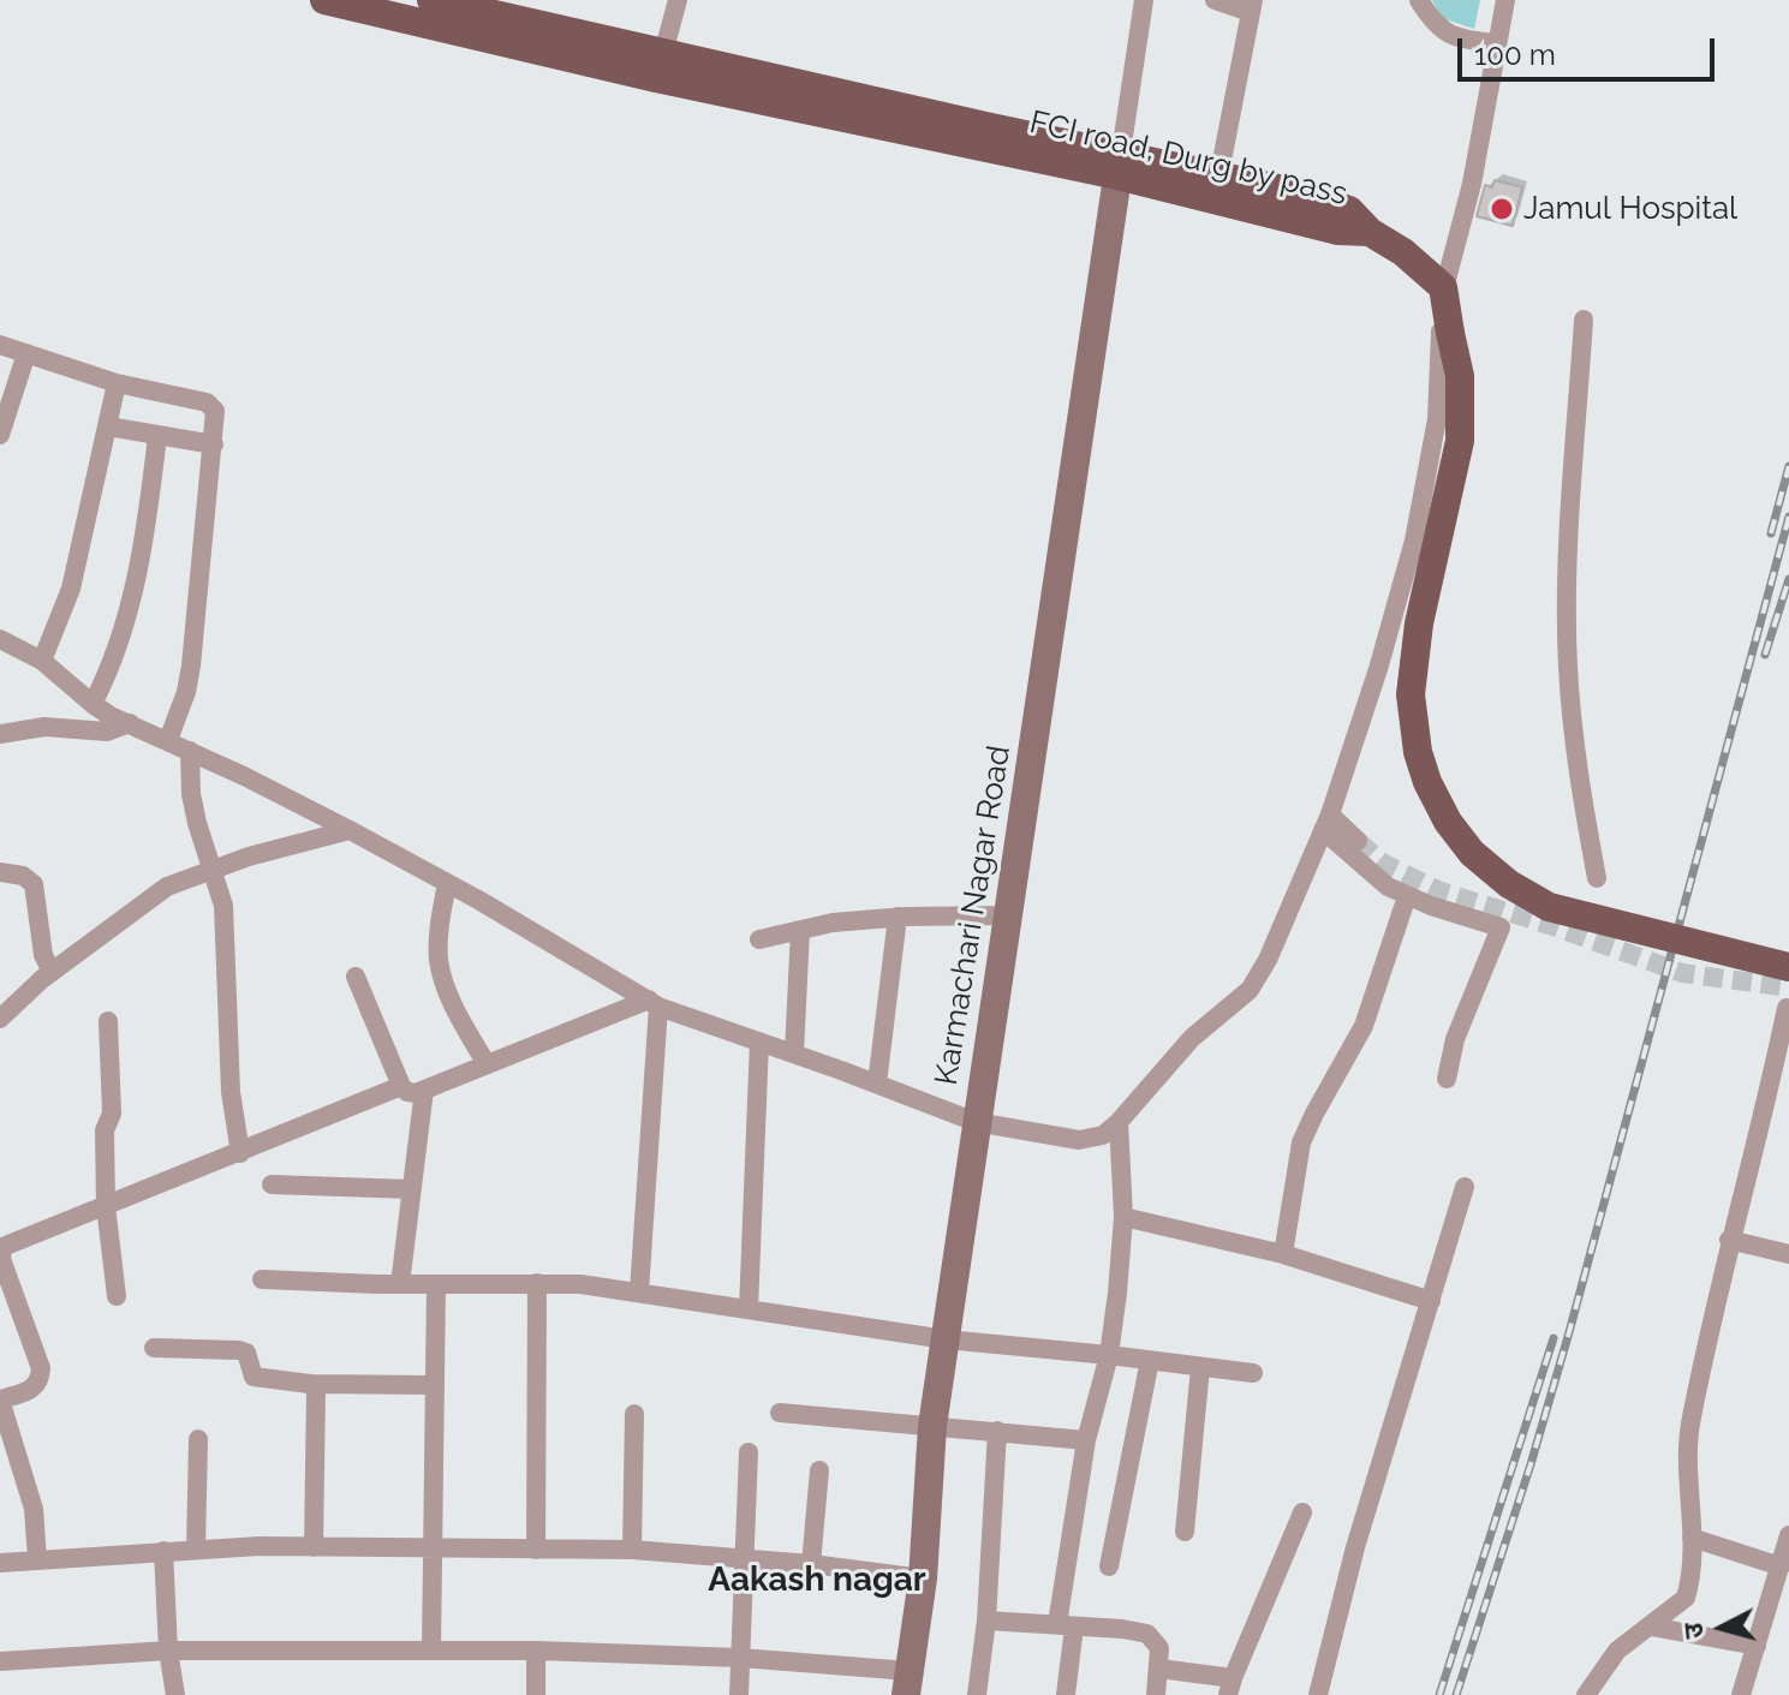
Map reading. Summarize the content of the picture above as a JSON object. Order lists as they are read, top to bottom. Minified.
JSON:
{"streets":{"main road":["FCI road, Durg by pass"],"street":["Karmachari Nagar Road"]},"crossings":[["FCI road, Durg by pass","Karmachari Nagar Road"]],"districts":["Aakash nagar"],"places":["Jamul Hospital"],"scale_bar":"100 m","north":"left"}
